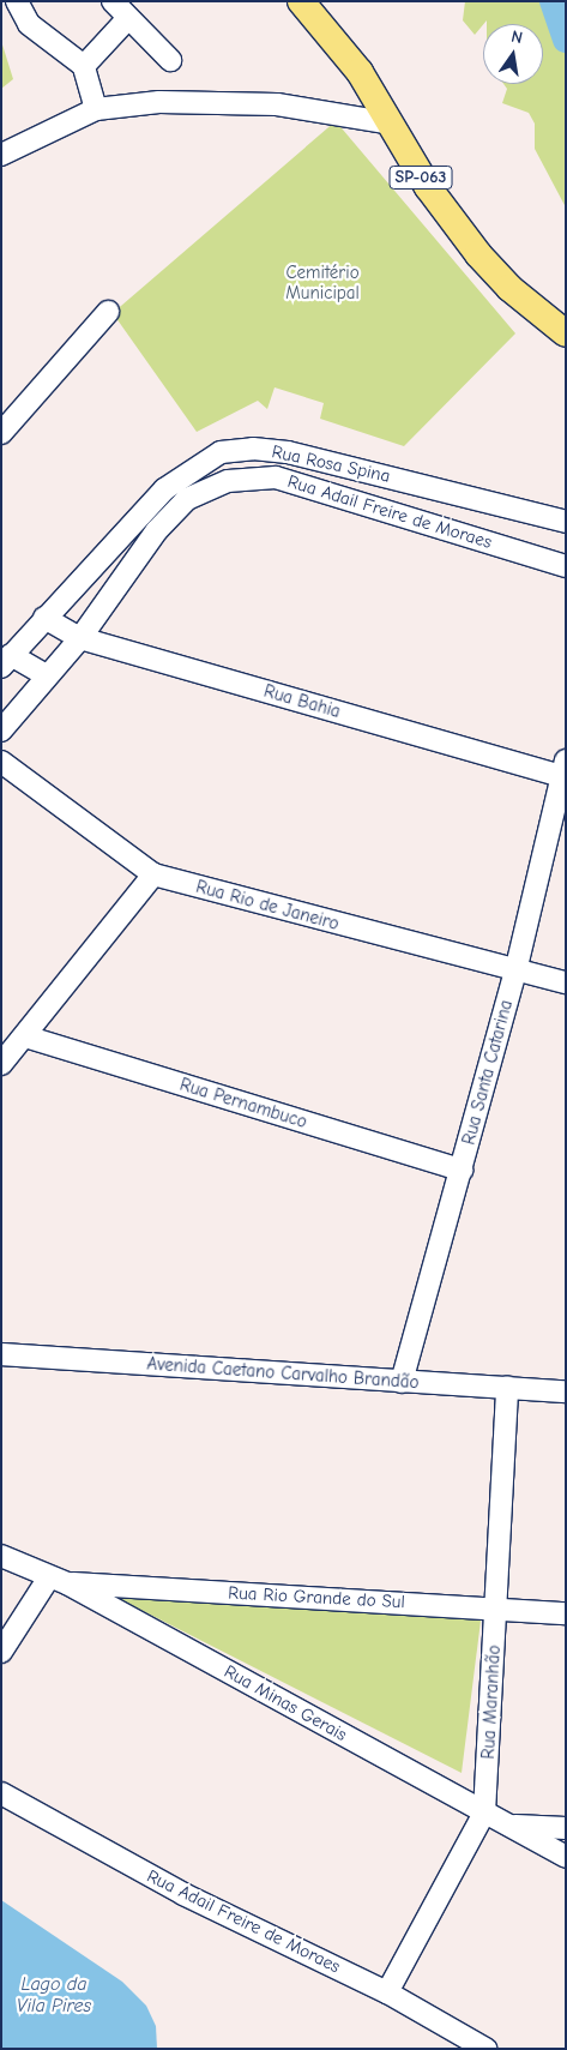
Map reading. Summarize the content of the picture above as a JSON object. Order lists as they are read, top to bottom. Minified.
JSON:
{"streets":{"main road":["SP-063"],"street":["Rua Rosa Spina","Rua Adail Freire de Moraes","Rua Bahia","Rua Rio de Janeiro","Rua Santa Catarina","Rua Pernambuco","Avenida Caetano Carvalho Brandão","Rua Rio Grande do Sul","Rua Maranhão","Rua Minas Gerais"]},"crossings":[["Rua Rosa Spina","Rua Bahia"],["Rua Adail Freire de Moraes","Rua Bahia"],["Rua Adail Freire de Moraes","Rua Maranhão"],["Rua Bahia","Rua Santa Catarina"],["Rua Rio de Janeiro","Rua Santa Catarina"],["Rua Santa Catarina","Rua Pernambuco"],["Rua Santa Catarina","Avenida Caetano Carvalho Brandão"],["Avenida Caetano Carvalho Brandão","Rua Maranhão"],["Rua Rio Grande do Sul","Rua Maranhão"],["Rua Rio Grande do Sul","Rua Minas Gerais"],["Rua Maranhão","Rua Minas Gerais"]],"water":["Lago da Vila Pires"],"parks":["Cemitério Municipal"],"north":"top"}
